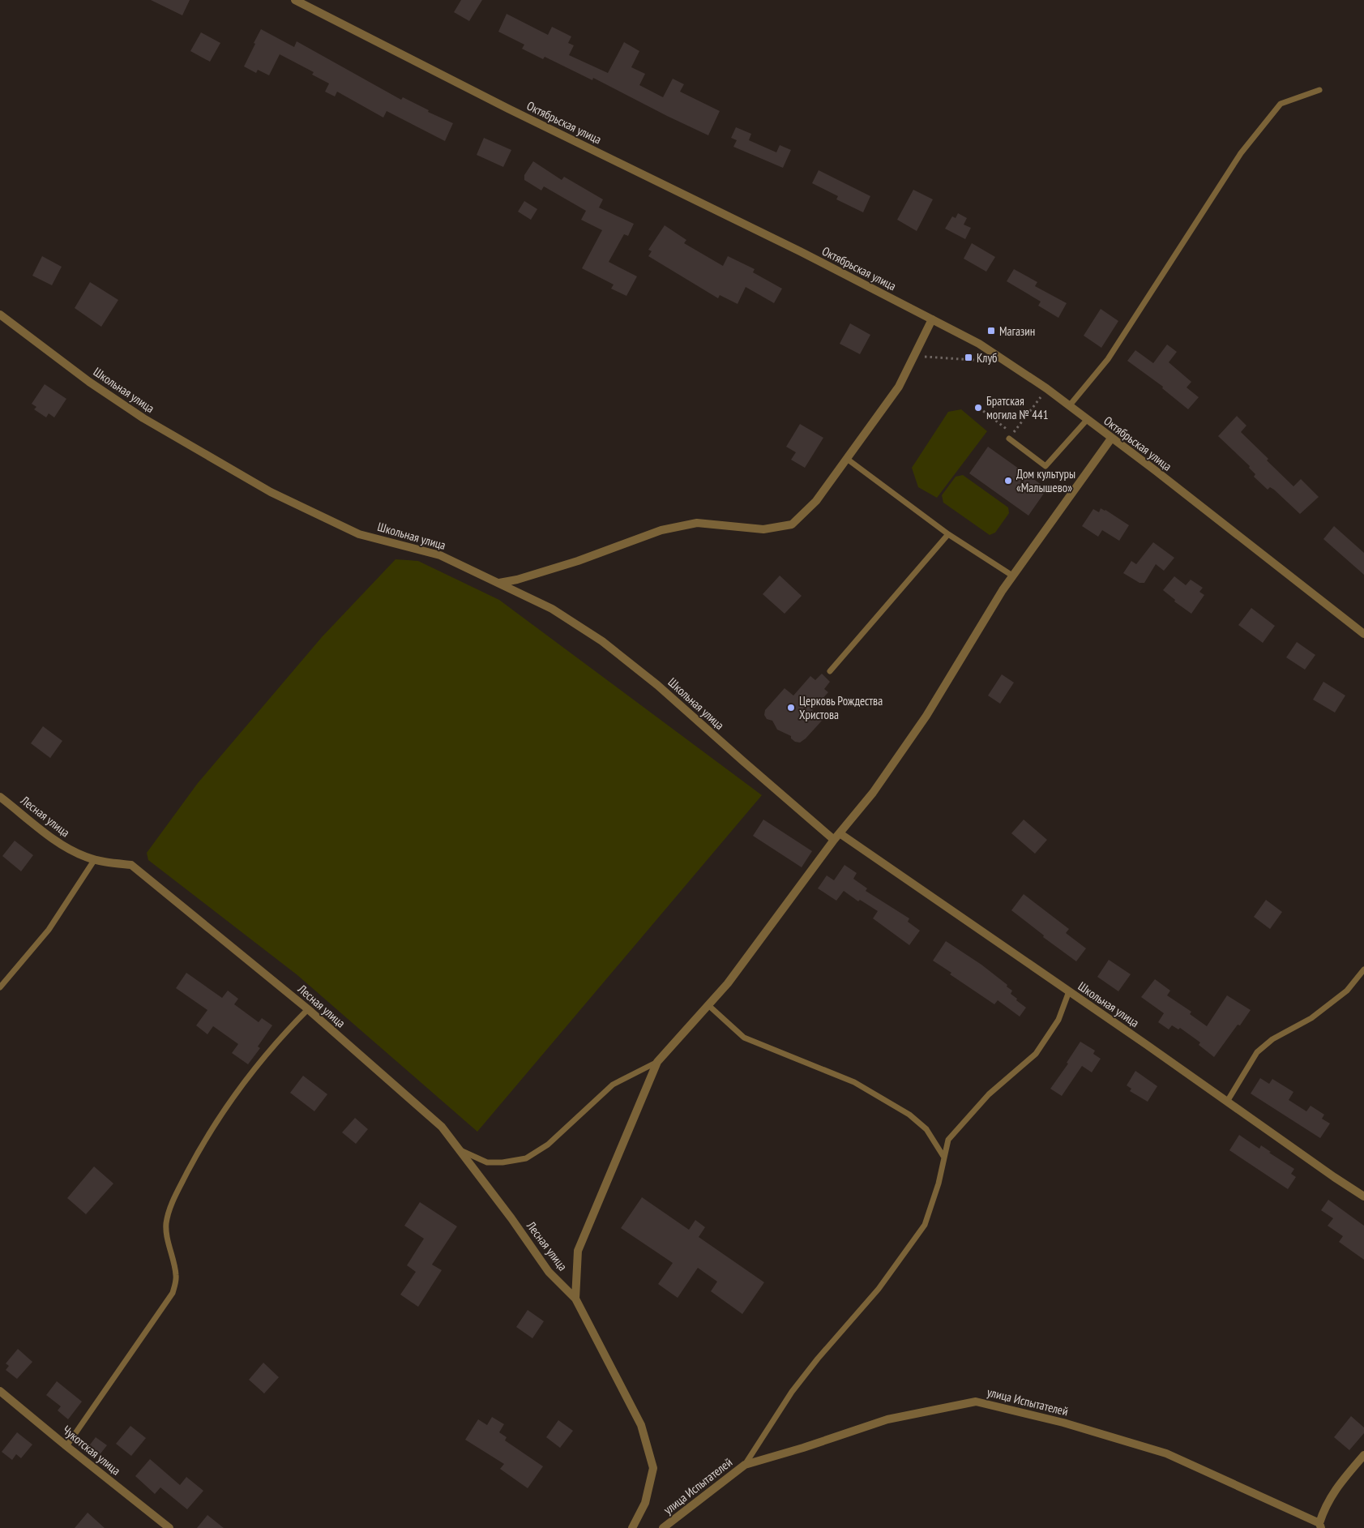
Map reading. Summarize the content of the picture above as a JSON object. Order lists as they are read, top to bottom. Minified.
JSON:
{"streets":{"street":["Октябрьская улица","Школьная улица","Лесная улица","улица Испытателей","Чукотская улица"]},"places":{"transit":["Магазин","Клуб"],"other":["Братская могила № 441","Дом культуры «Малышево»","Церковь Рождества Христова"]}}
